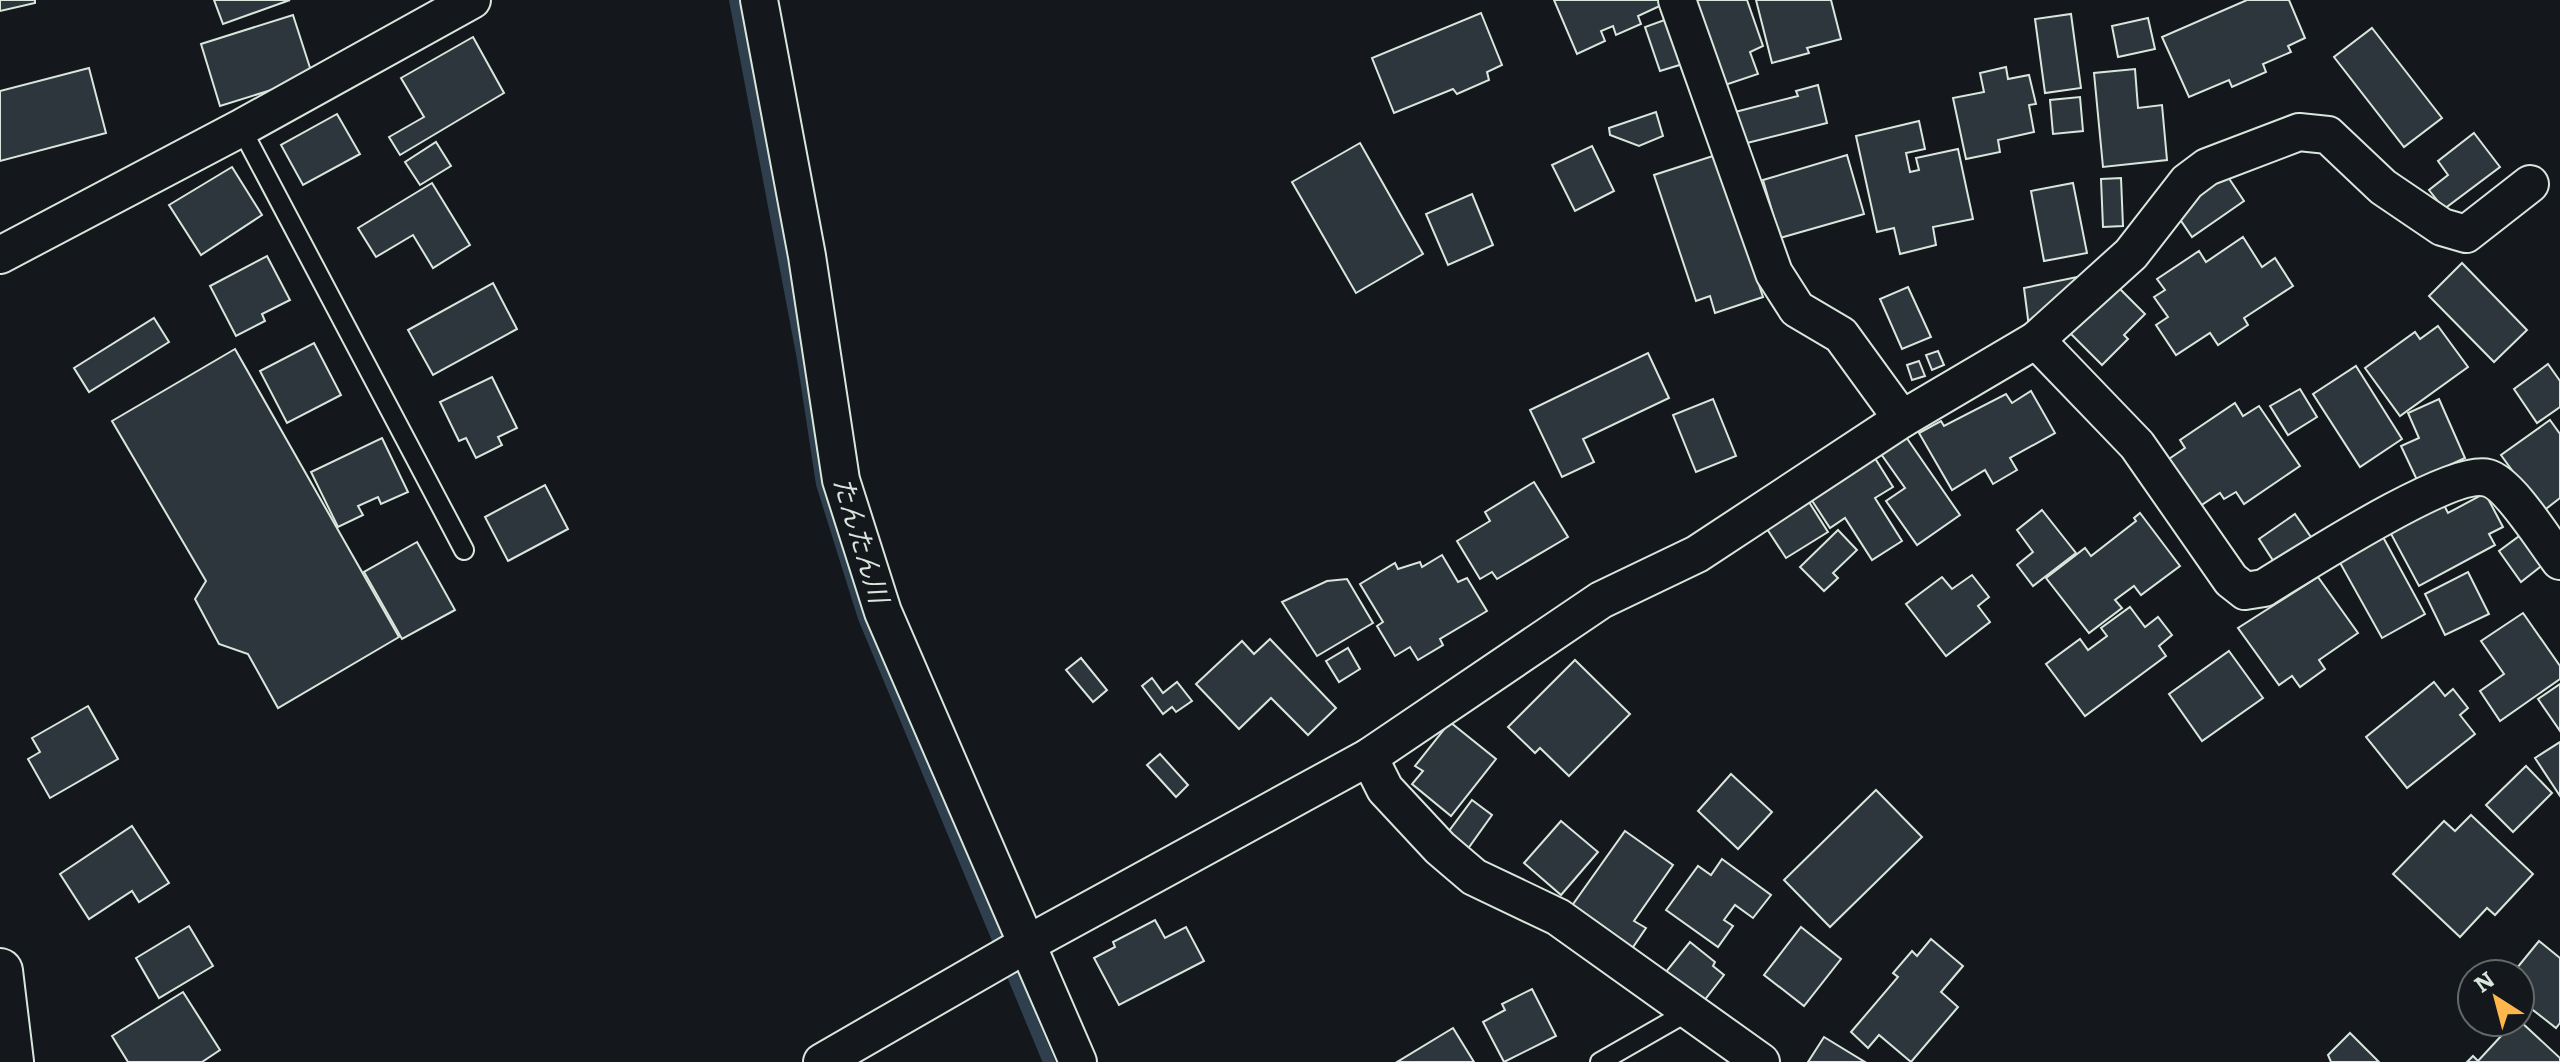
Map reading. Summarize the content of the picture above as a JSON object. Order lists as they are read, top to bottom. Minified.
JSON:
{"water":["たんたん川"],"north":"top left"}
